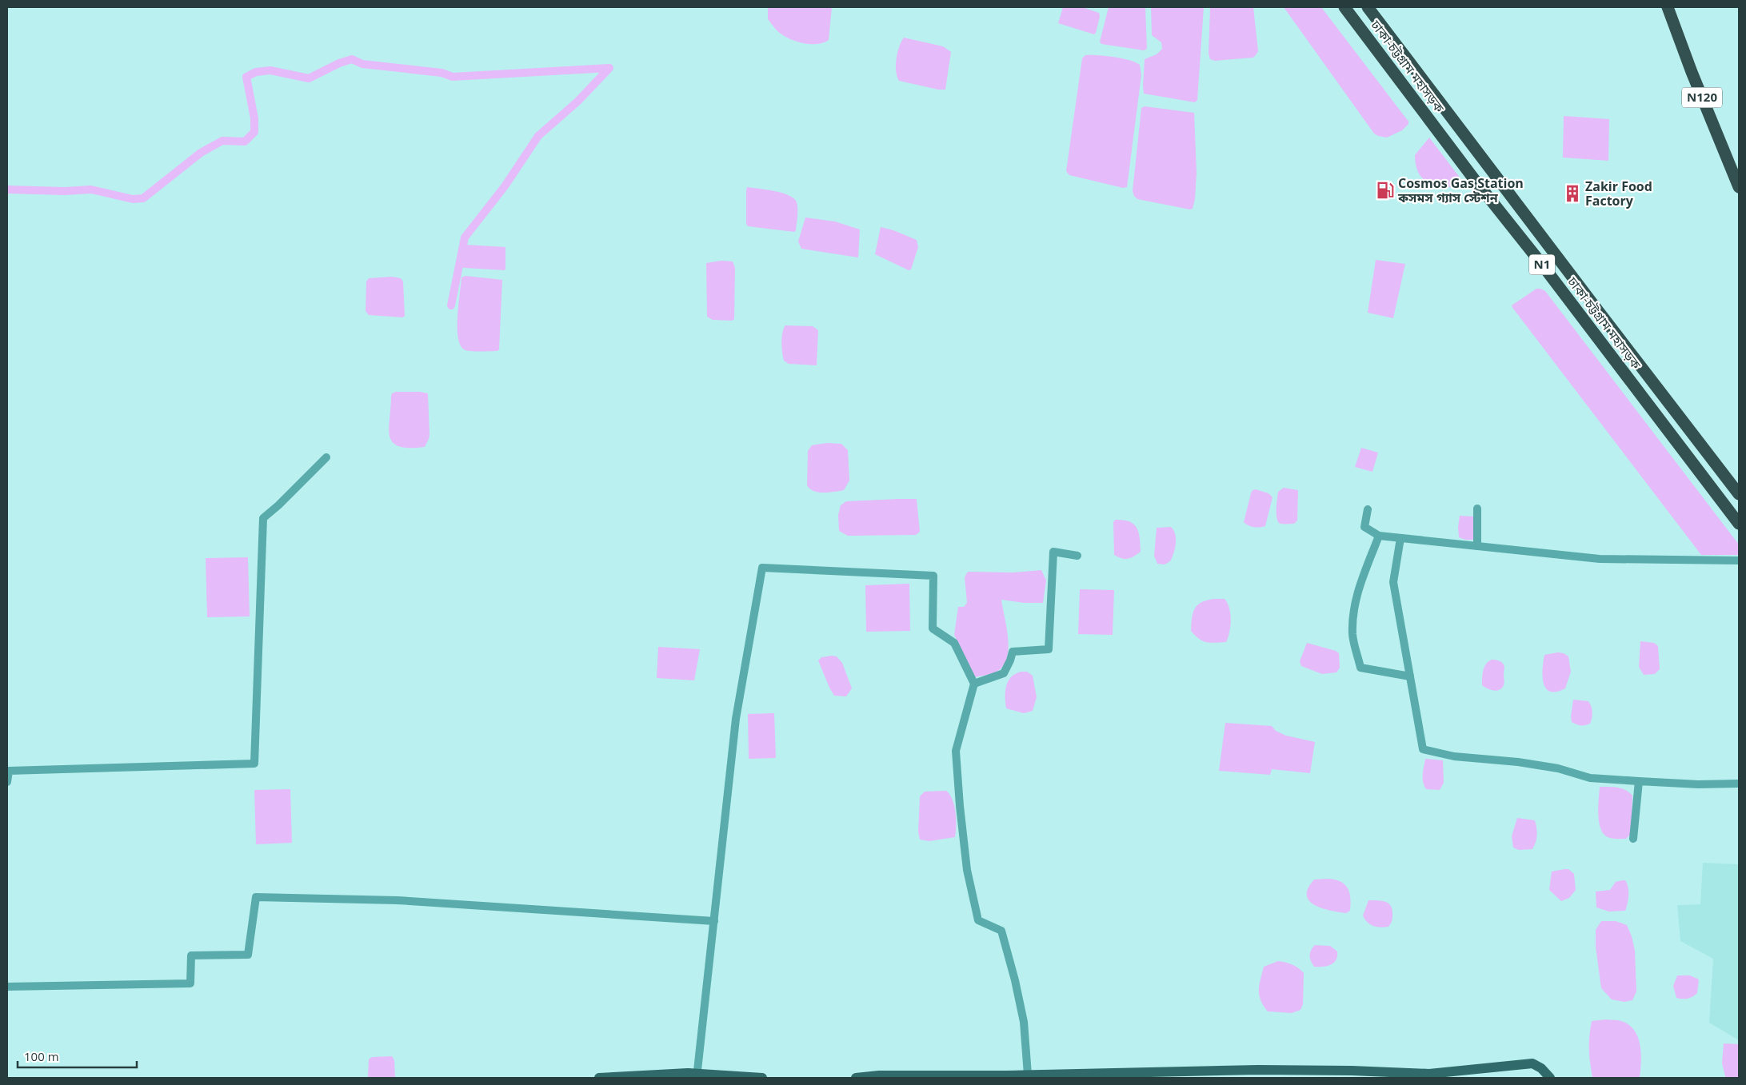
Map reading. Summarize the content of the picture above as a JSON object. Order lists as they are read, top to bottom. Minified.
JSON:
{"streets":{"highway":["ঢাকা-চট্টগ্রাম মহাসড়ক","N120","N1"]},"places":{"fuel station":["Cosmos Gas Station কসমস গ্যাস স্টেশন"],"building":["Zakir Food Factory"]},"scale_bar":"100 m"}
